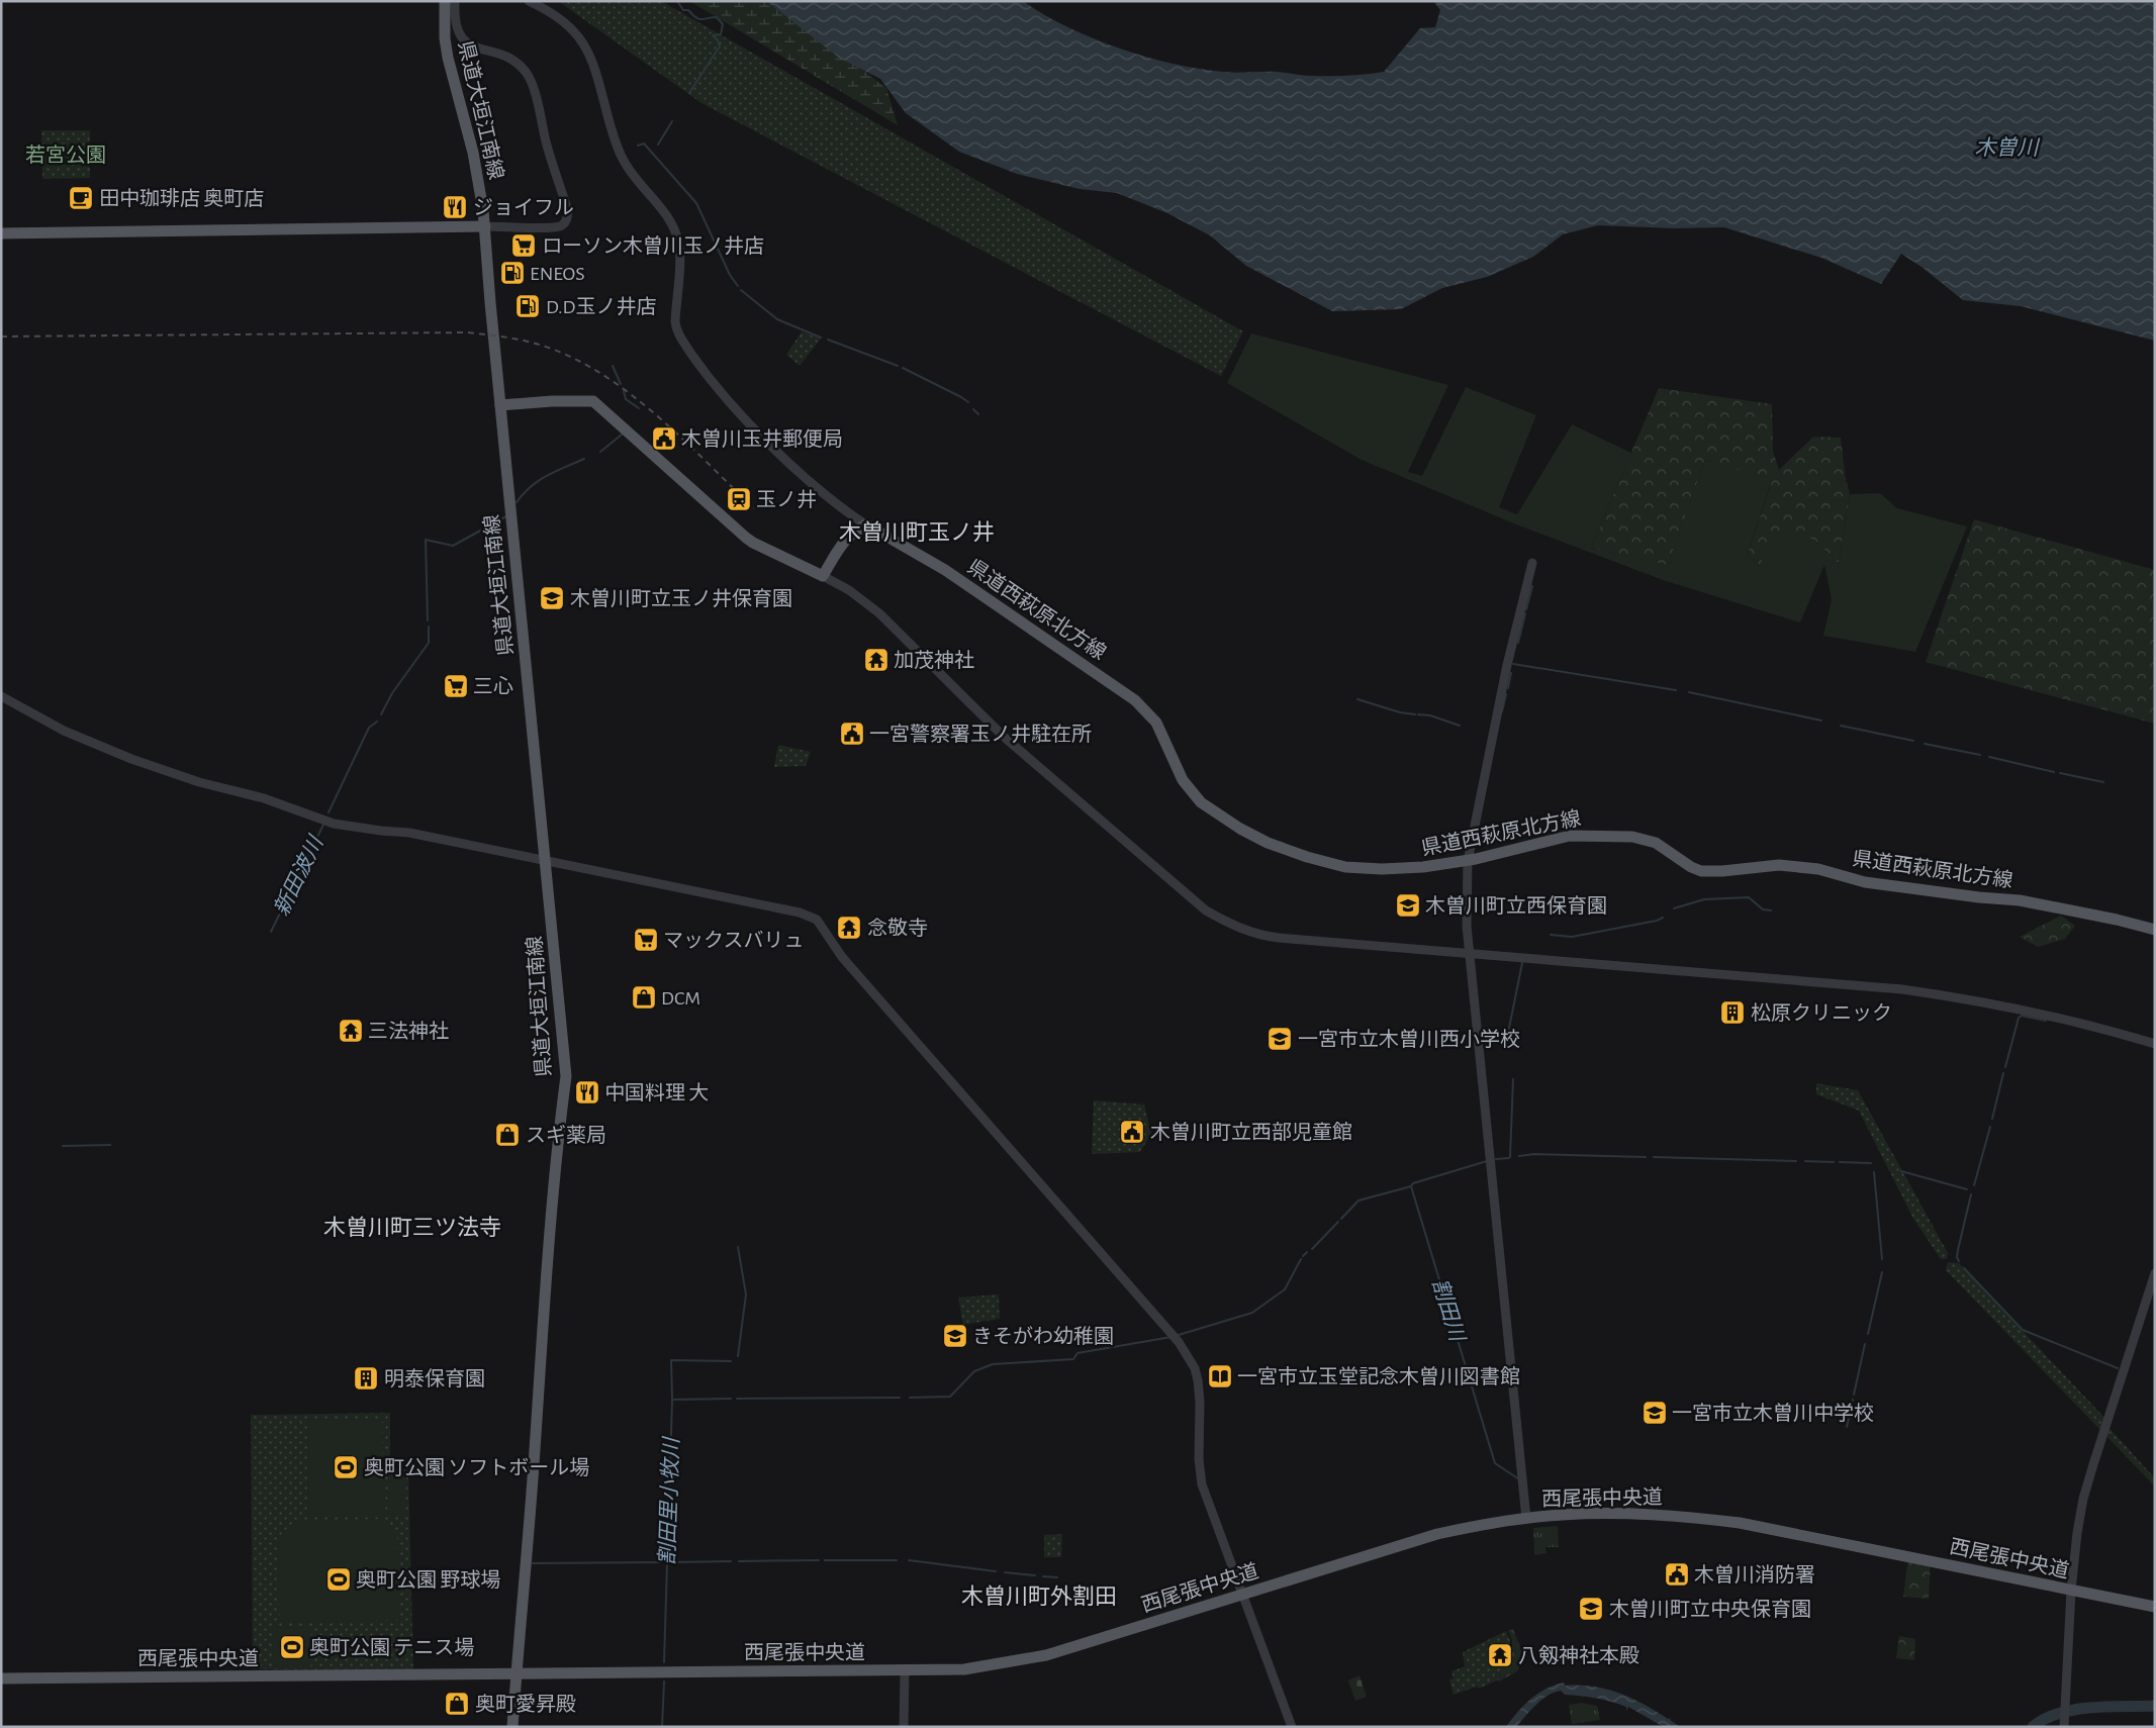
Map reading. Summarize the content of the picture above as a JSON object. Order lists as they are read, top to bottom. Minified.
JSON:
{"streets":{"main road":["県道大垣江南線","県道西萩原北方線","西尾張中央道"]},"crossings":[["県道大垣江南線","西尾張中央道"]],"districts":["木曽川町玉ノ井","木曽川町三ツ法寺","木曽川町外割田"],"water":["木曽川","新田波川","割田川","割田里小牧川"],"parks":["若宮公園"],"places":{"cafe":["田中珈琲店 奥町店"],"restaurant":["ジョイフル","中国料理 大"],"supermarket":["ローソン木曽川玉ノ井店","三心","マックスバリュ"],"fuel station":["ENEOS","D.D玉ノ井店"],"public building":["木曽川玉井郵便局","一宮警察署玉ノ井駐在所","木曽川町立西部児童館","木曽川消防署"],"station":["玉ノ井"],"school or university":["木曽川町立玉ノ井保育園","木曽川町立西保育園","一宮市立木曽川西小学校","きそがわ幼稚園","一宮市立木曽川中学校","木曽川町立中央保育園"],"temple":["加茂神社","念敬寺","三法神社","八剱神社本殿"],"shop":["DCM","スギ薬局","奥町愛昇殿"],"building":["松原クリニック","明泰保育園"],"library":["一宮市立玉堂記念木曽川図書館"],"sports":["奥町公園 ソフトボール場","奥町公園 野球場","奥町公園 テニス場"]}}
